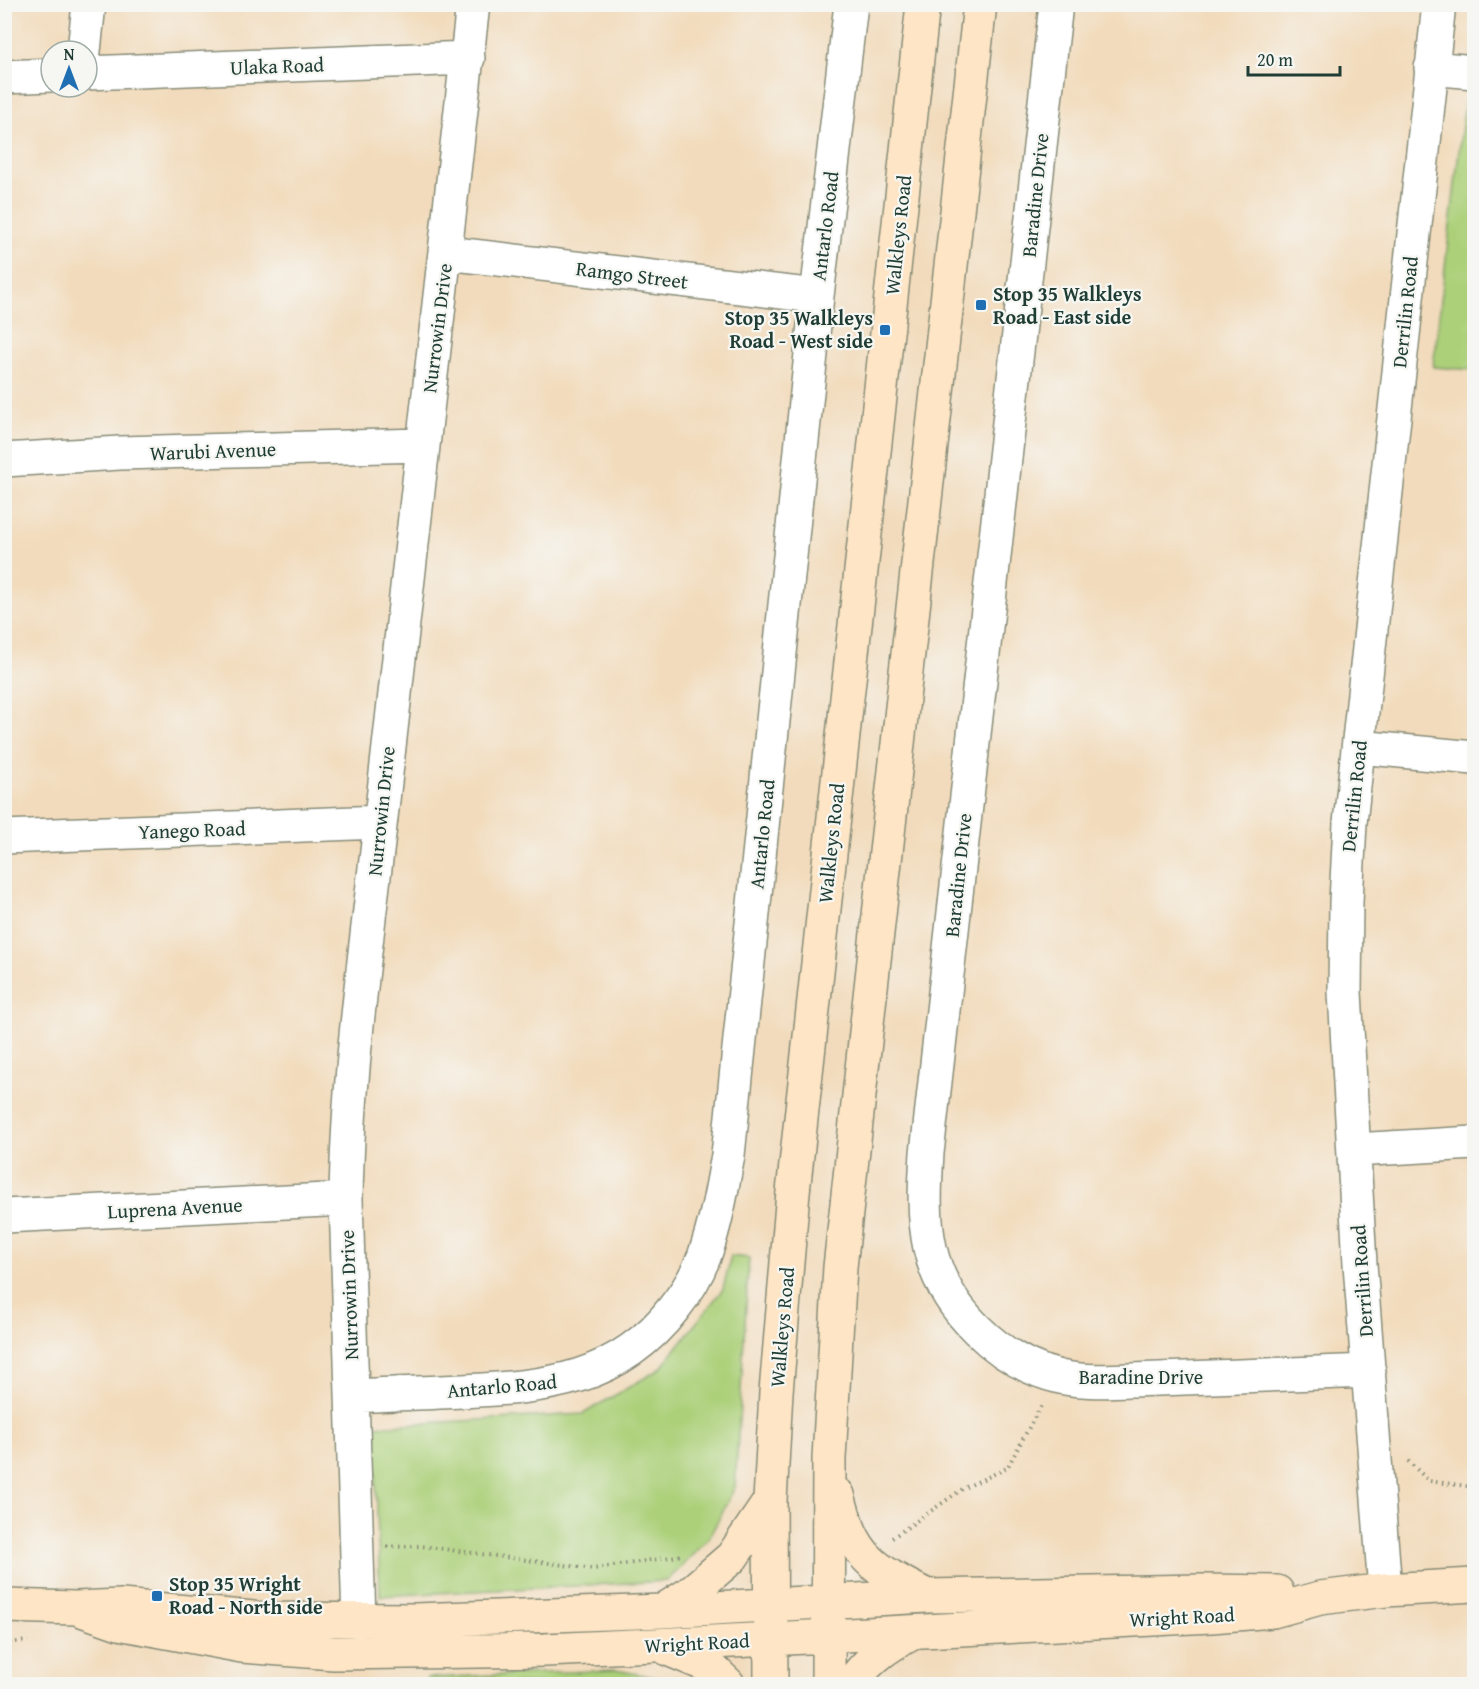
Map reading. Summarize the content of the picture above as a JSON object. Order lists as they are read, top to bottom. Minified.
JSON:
{"streets":{"main road":["Walkleys Road","Wright Road"],"street":["Ulaka Road","Baradine Drive","Antarlo Road","Ramgo Street","Derrilin Road","Nurrowin Drive","Warubi Avenue","Yanego Road","Luprena Avenue"]},"crossings":[["Ulaka Road","Nurrowin Drive"],["Baradine Drive","Derrilin Road"],["Antarlo Road","Ramgo Street"],["Antarlo Road","Nurrowin Drive"],["Walkleys Road","Wright Road"],["Ramgo Street","Nurrowin Drive"],["Derrilin Road","Wright Road"],["Nurrowin Drive","Warubi Avenue"],["Nurrowin Drive","Yanego Road"],["Nurrowin Drive","Luprena Avenue"],["Nurrowin Drive","Wright Road"]],"places":{"transit":["Stop 35 Walkleys Road - East side","Stop 35 Walkleys Road - West side","Stop 35 Wright Road - North side"]},"scale_bar":"20 m","north":"top"}
